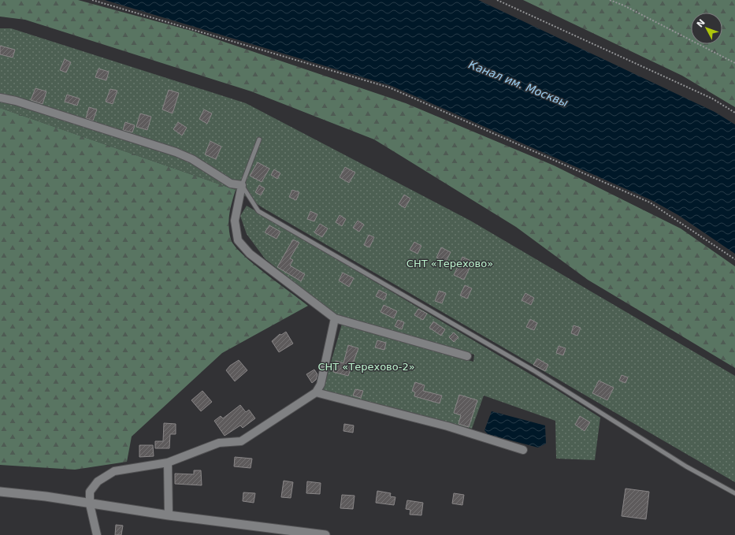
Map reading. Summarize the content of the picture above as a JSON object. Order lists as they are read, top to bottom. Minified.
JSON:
{"water":["Канал им. Москвы"],"parks":["СНТ «Терехово»","СНТ «Терехово-2»"],"north":"top left"}
